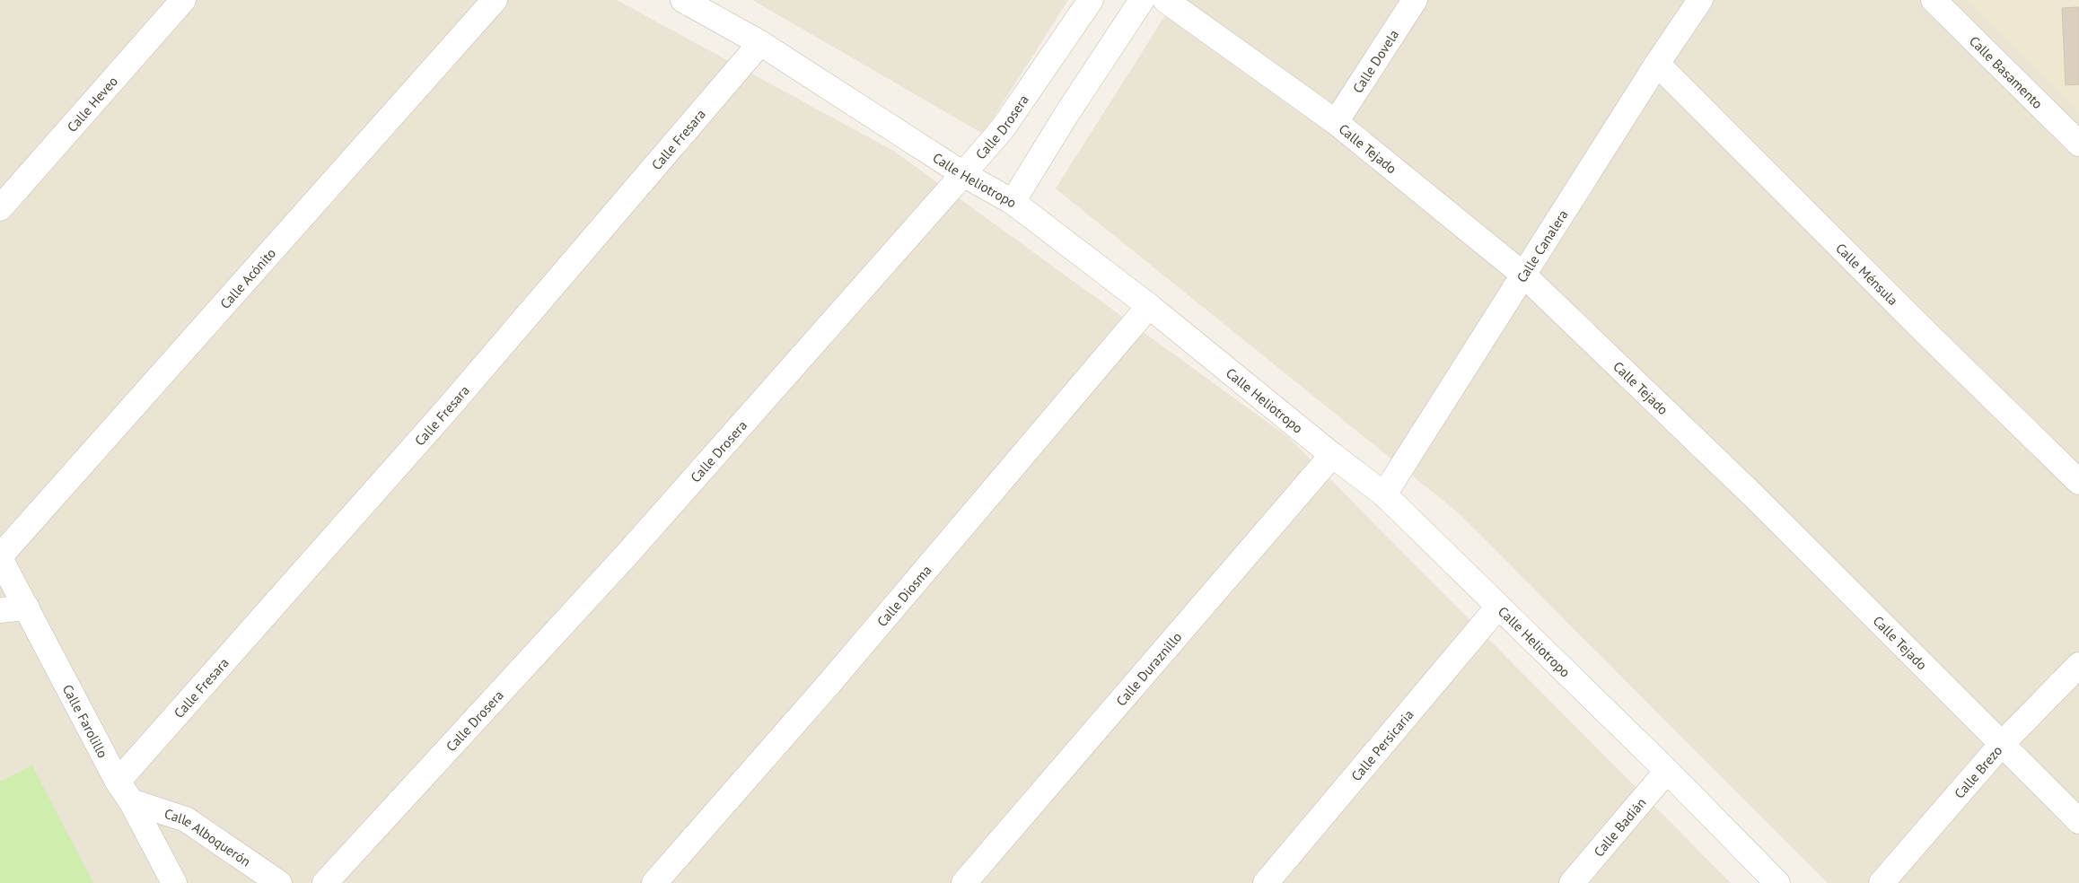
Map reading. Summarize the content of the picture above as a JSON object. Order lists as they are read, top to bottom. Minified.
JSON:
{"streets":{"street":["Calle Dovela","Calle Basamento","Calle Heveo","Calle Drosera","Calle Fresara","Calle Tejado","Calle Heliotropo","Calle Canalera","Calle Ménsula","Calle Acónito","Calle Diosma","Calle Duraznillo","Calle Farolillo","Calle Persicaria","Calle Brezo","Calle Badián","Calle Alboquerón"]},"crossings":[["Calle Dovela","Calle Tejado"],["Calle Drosera","Calle Heliotropo"],["Calle Fresara","Calle Heliotropo"],["Calle Fresara","Calle Farolillo"],["Calle Tejado","Calle Canalera"],["Calle Tejado","Calle Brezo"],["Calle Heliotropo","Calle Canalera"],["Calle Heliotropo","Calle Diosma"],["Calle Heliotropo","Calle Duraznillo"],["Calle Heliotropo","Calle Persicaria"],["Calle Heliotropo","Calle Badián"],["Calle Canalera","Calle Ménsula"],["Calle Acónito","Calle Farolillo"],["Calle Farolillo","Calle Alboquerón"]]}
